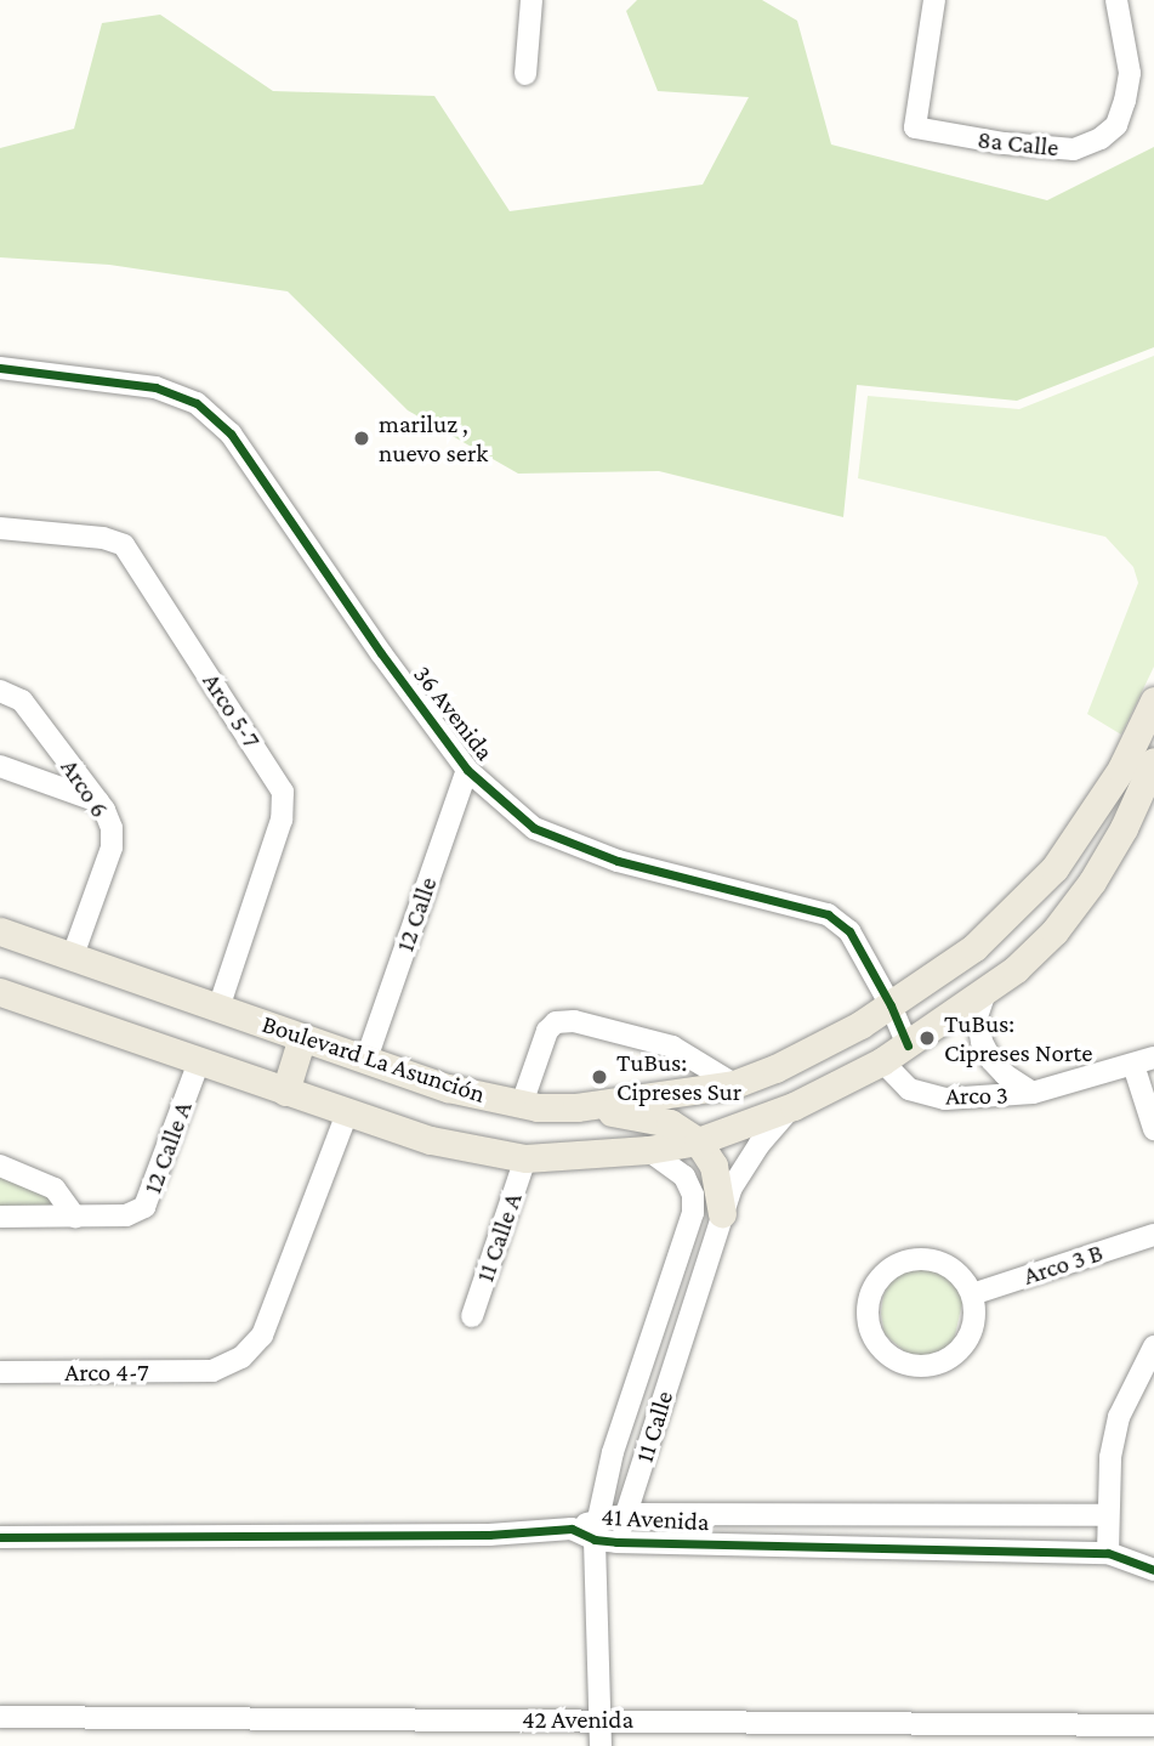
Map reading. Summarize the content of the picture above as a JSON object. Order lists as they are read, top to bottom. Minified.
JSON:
{"streets":{"main road":["Boulevard La Asunción"],"street":["8a Calle","Arco 5-7","36 Avenida","Arco 6","12 Calle","Arco 3","12 Calle A","11 Calle A","Arco 3 B","Arco 4-7","11 Calle","41 Avenida","42 Avenida"]},"crossings":[["Arco 5-7","Boulevard La Asunción"],["36 Avenida","12 Calle"],["36 Avenida","Boulevard La Asunción"],["Arco 6","Boulevard La Asunción"],["12 Calle","Boulevard La Asunción"],["11 Calle","41 Avenida"],["11 Calle","42 Avenida"]],"places":["mariluz , nuevo serk","TuBus: Cipreses Norte","TuBus: Cipreses Sur"]}
